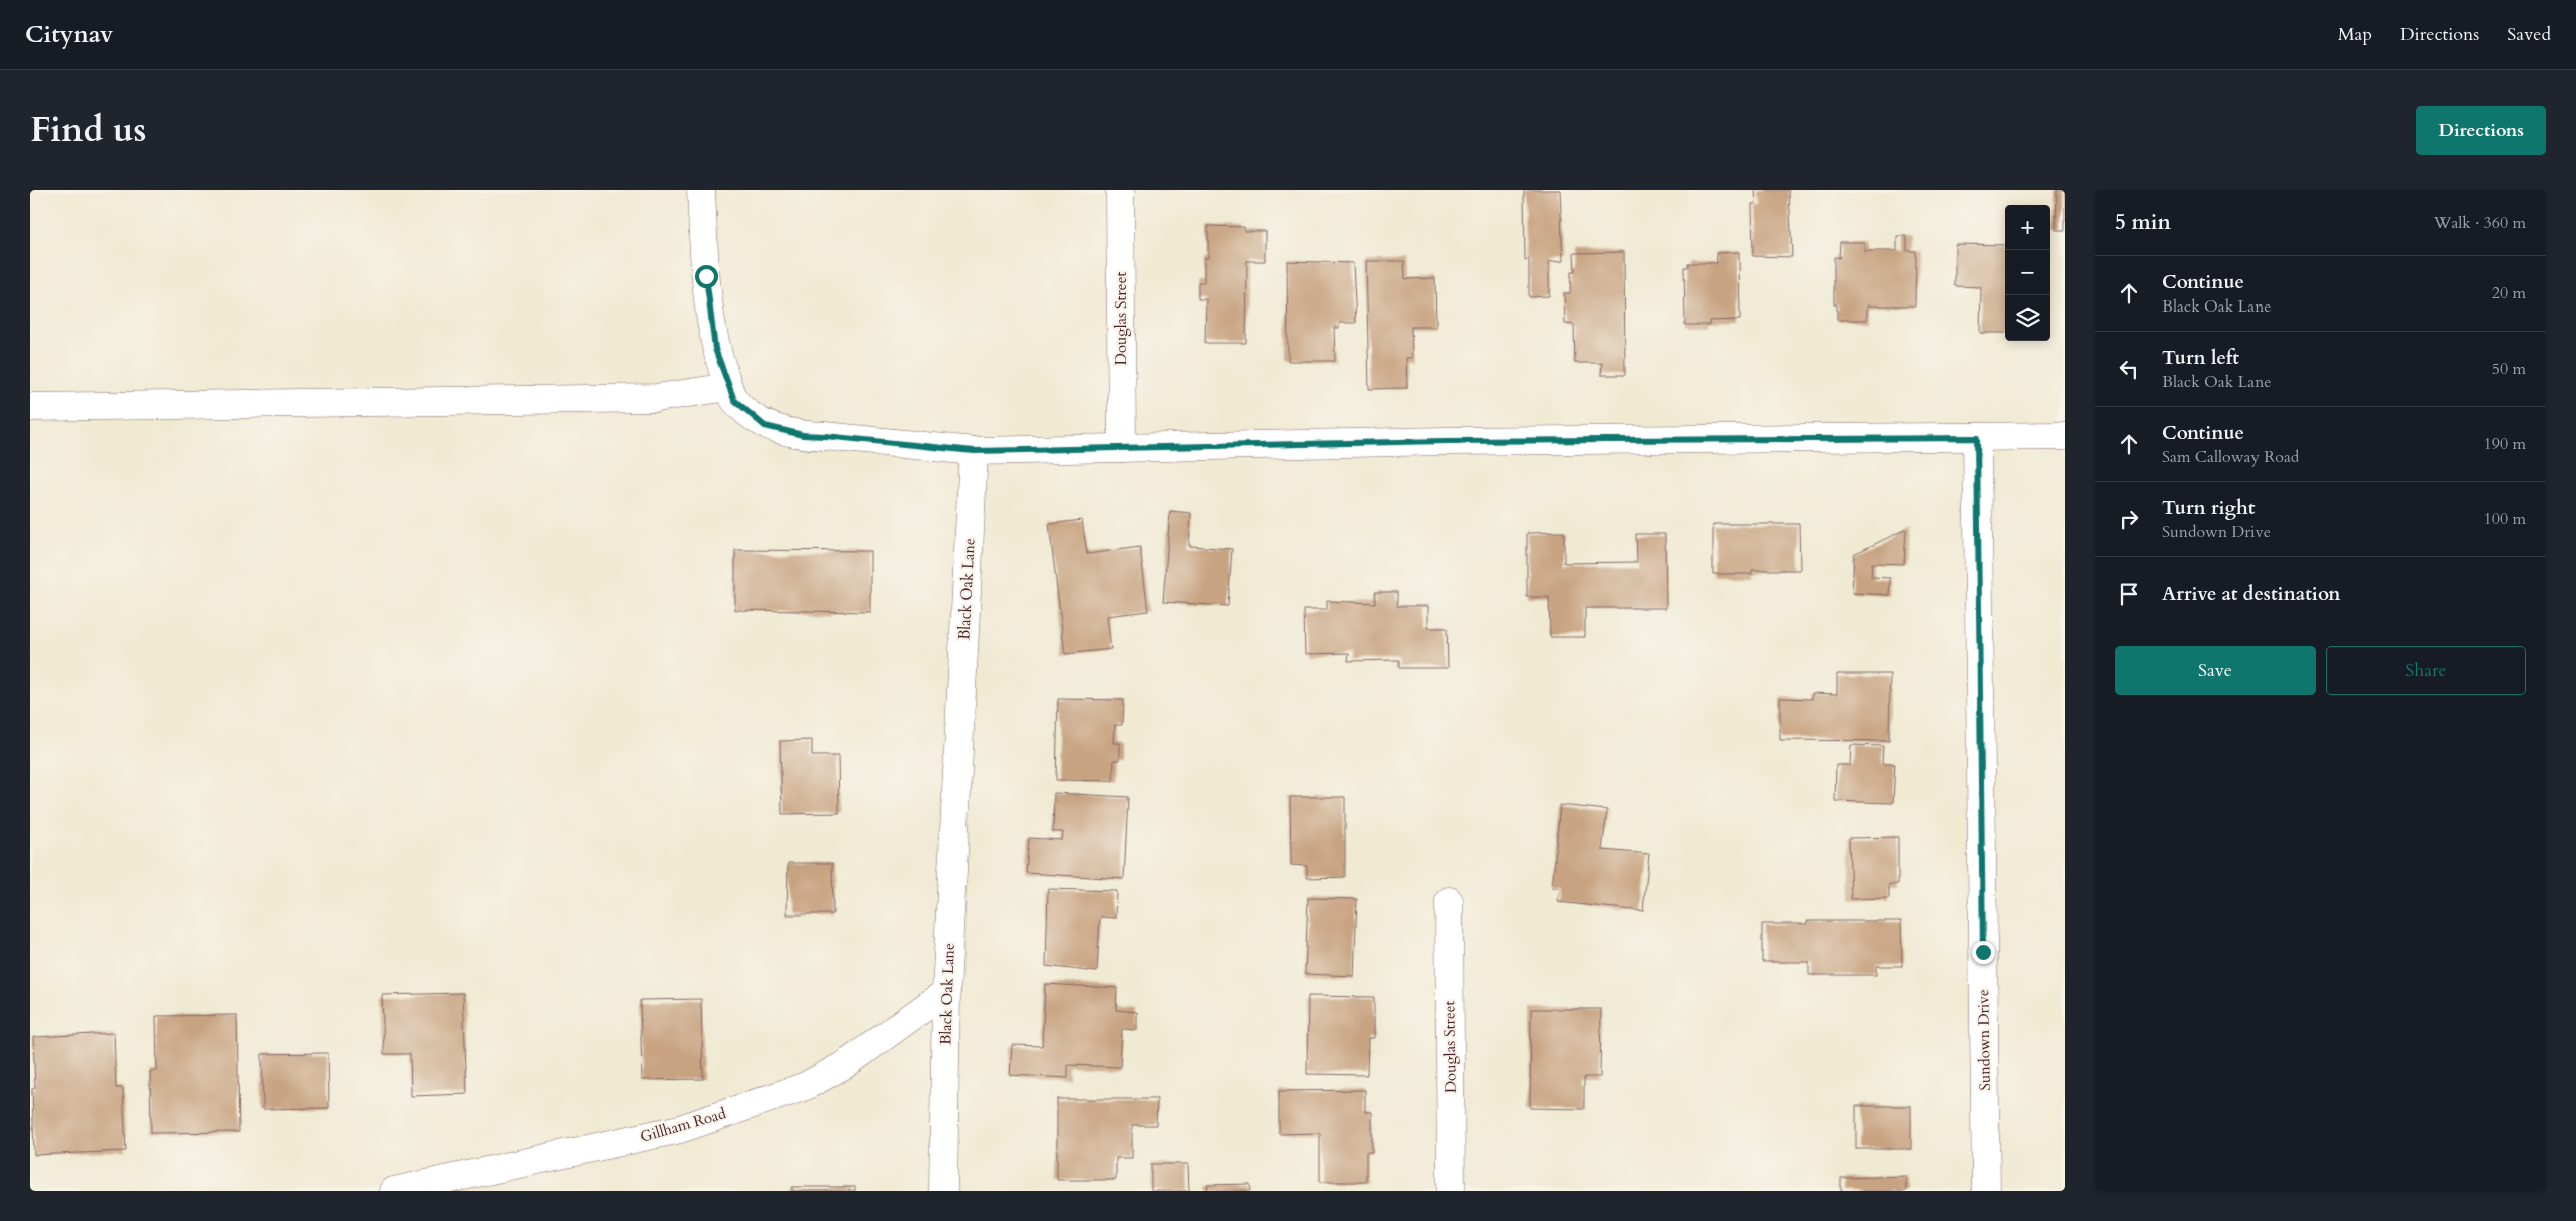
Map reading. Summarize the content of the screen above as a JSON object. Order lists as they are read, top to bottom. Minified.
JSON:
{"streets":{"street":["Douglas Street","Black Oak Lane","Sundown Drive","Gillham Road"]},"crossings":[["Black Oak Lane","Gillham Road"]],"page":{"header":"Citynav","nav":["Map","Directions","Saved"],"title":"Find us","buttons":["Directions",["Save","Share"]],"heading":["5 min","Walk · 360 m"],"map_buttons":["+","−"],"list":[["Continue","Black Oak Lane","20 m"],["Turn left","Black Oak Lane","50 m"],["Continue","Sam Calloway Road","190 m"],["Turn right","Sundown Drive","100 m"],"Arrive at destination"]}}
